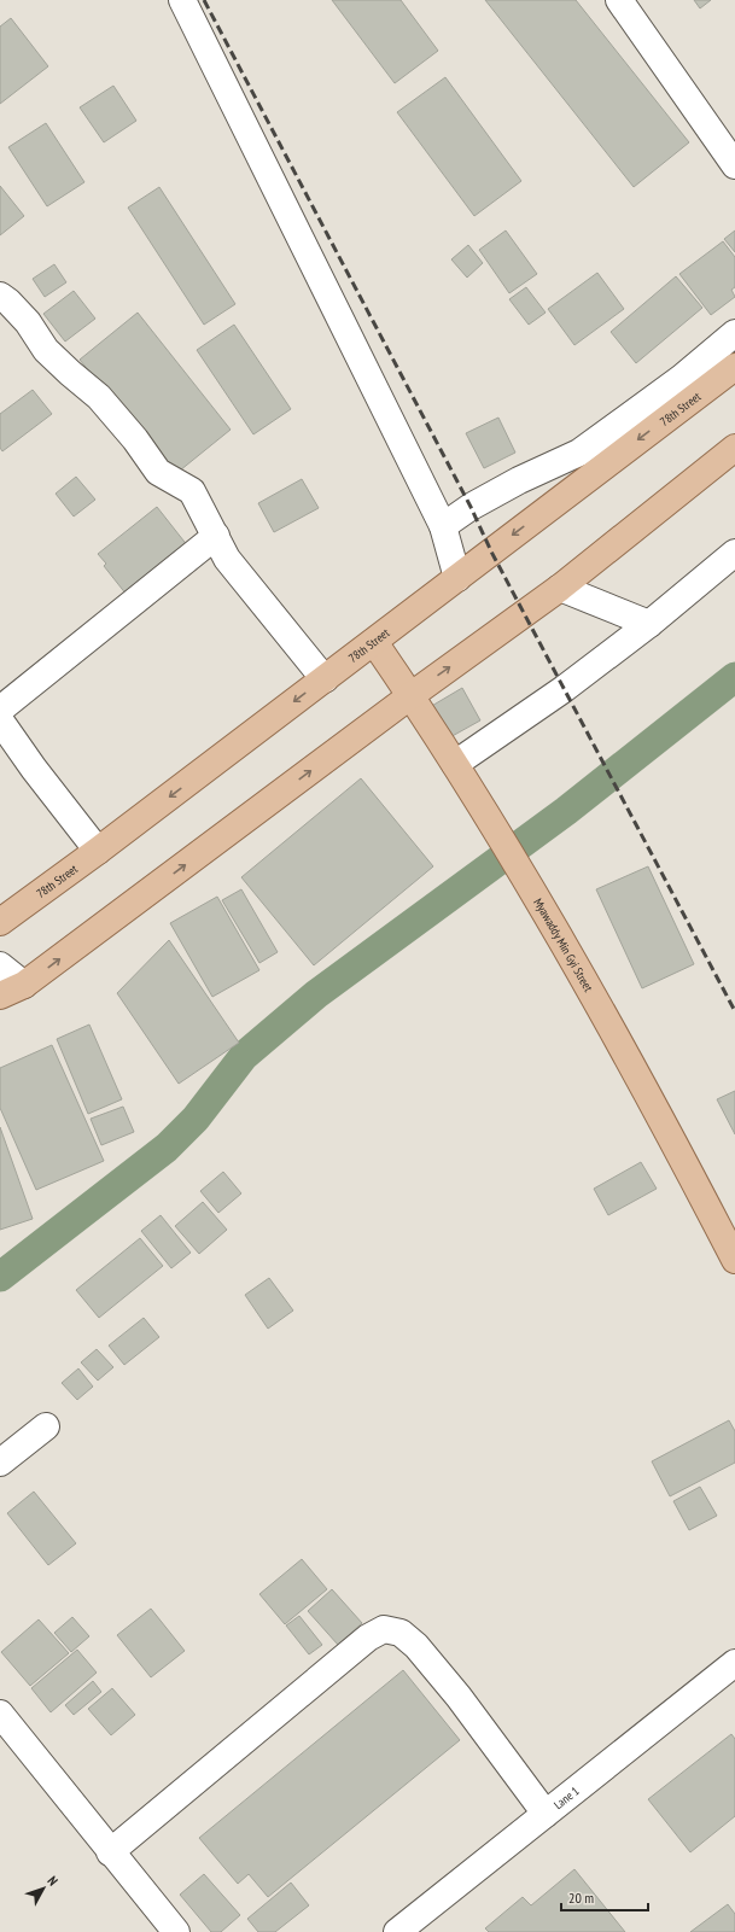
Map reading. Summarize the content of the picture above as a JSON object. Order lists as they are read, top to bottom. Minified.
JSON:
{"streets":{"main road":["78th Street","Myawaddy Min Gyi Street"],"street":["Lane 1"]},"crossings":[["78th Street","Myawaddy Min Gyi Street"]],"scale_bar":"20 m","north":"top right"}
